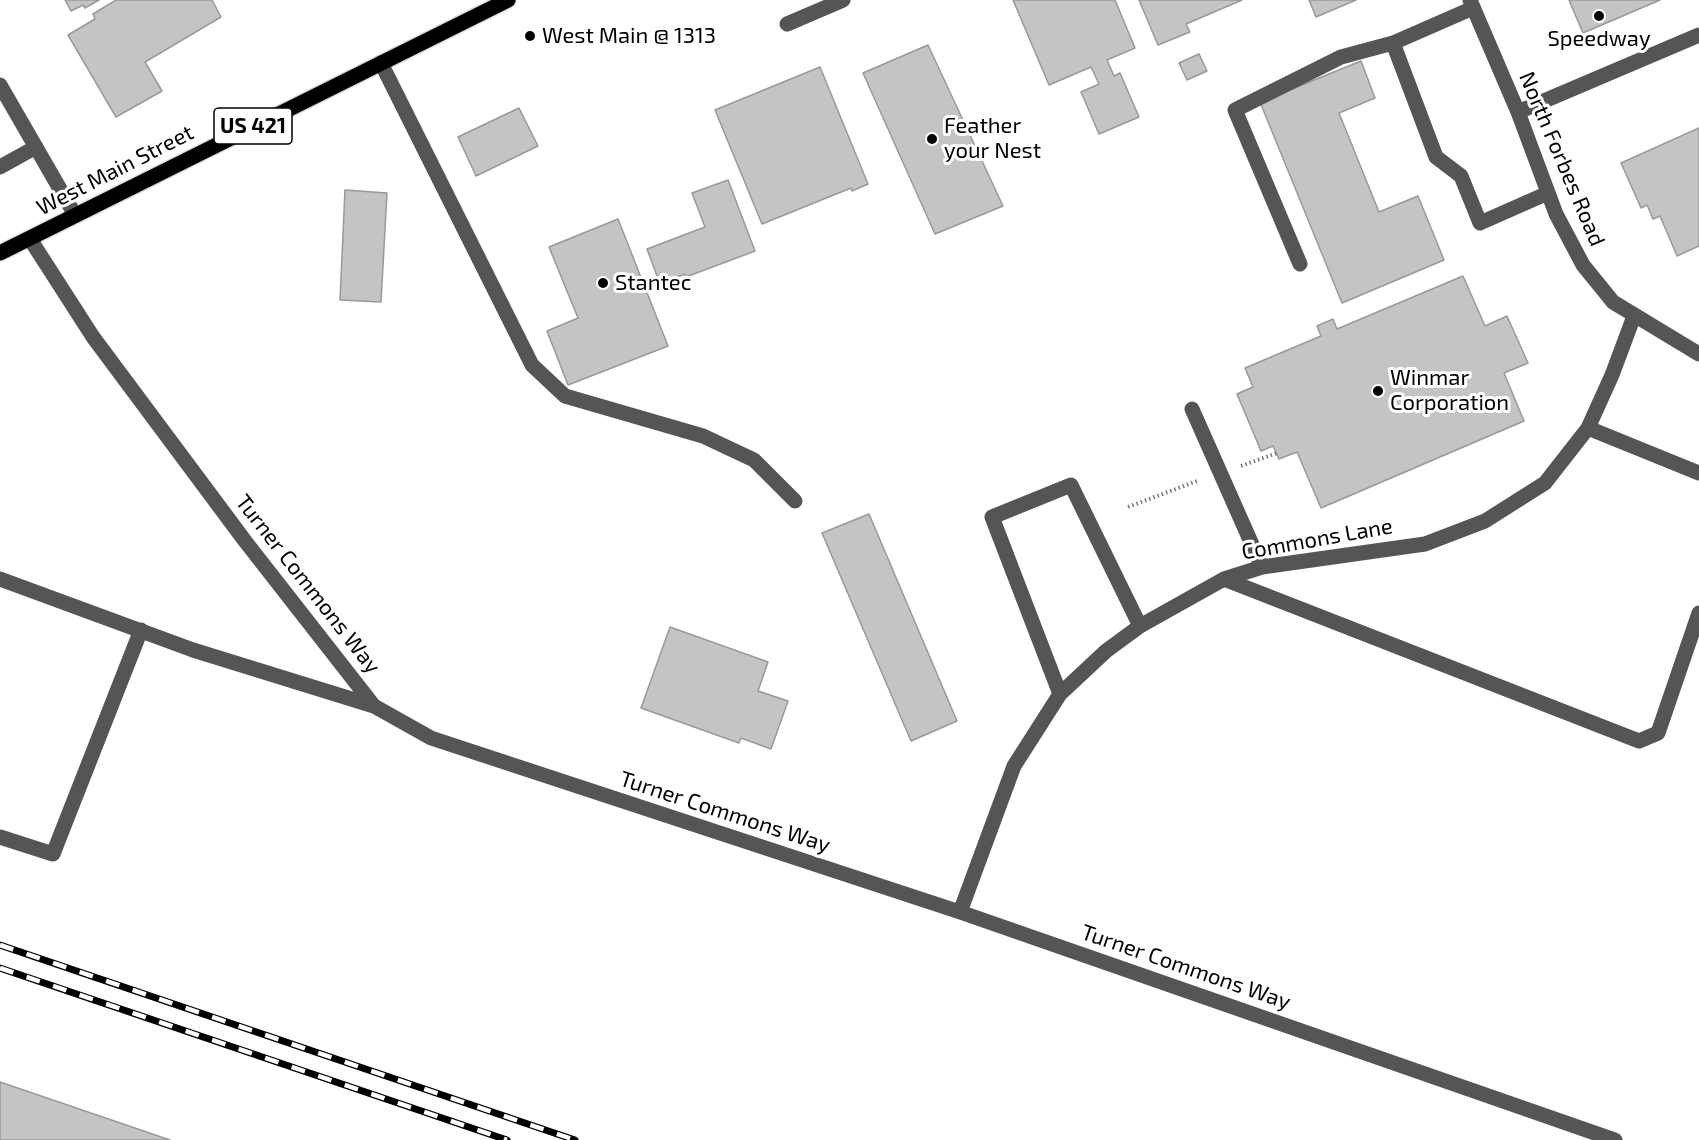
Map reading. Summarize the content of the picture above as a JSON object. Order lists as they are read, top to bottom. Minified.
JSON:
{"streets":{"main road":["US 421","West Main Street"],"street":["North Forbes Road","Commons Lane","Turner Commons Way"]},"crossings":[["North Forbes Road","Commons Lane"],["West Main Street","Turner Commons Way"],["Commons Lane","Turner Commons Way"]],"places":["Speedway","West Main @ 1313","Feather your Nest","Stantec","Winmar Corporation"]}
